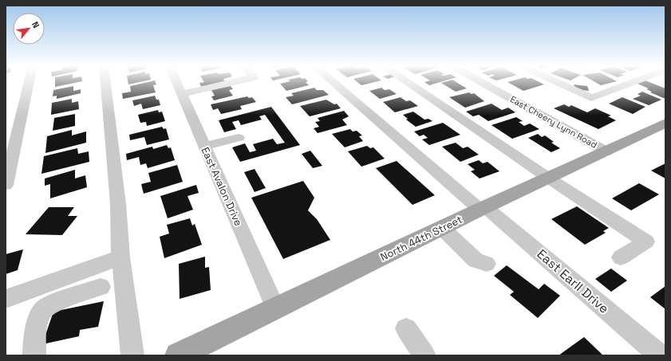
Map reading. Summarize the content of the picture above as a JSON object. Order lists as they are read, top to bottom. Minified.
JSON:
{"streets":{"main road":["North 44th Street"],"street":["East Cheery Lynn Road","East Avalon Drive","East Earll Drive"]},"crossings":[["East Cheery Lynn Road","North 44th Street"],["East Avalon Drive","North 44th Street"],["North 44th Street","East Earll Drive"]],"north":"top right"}
